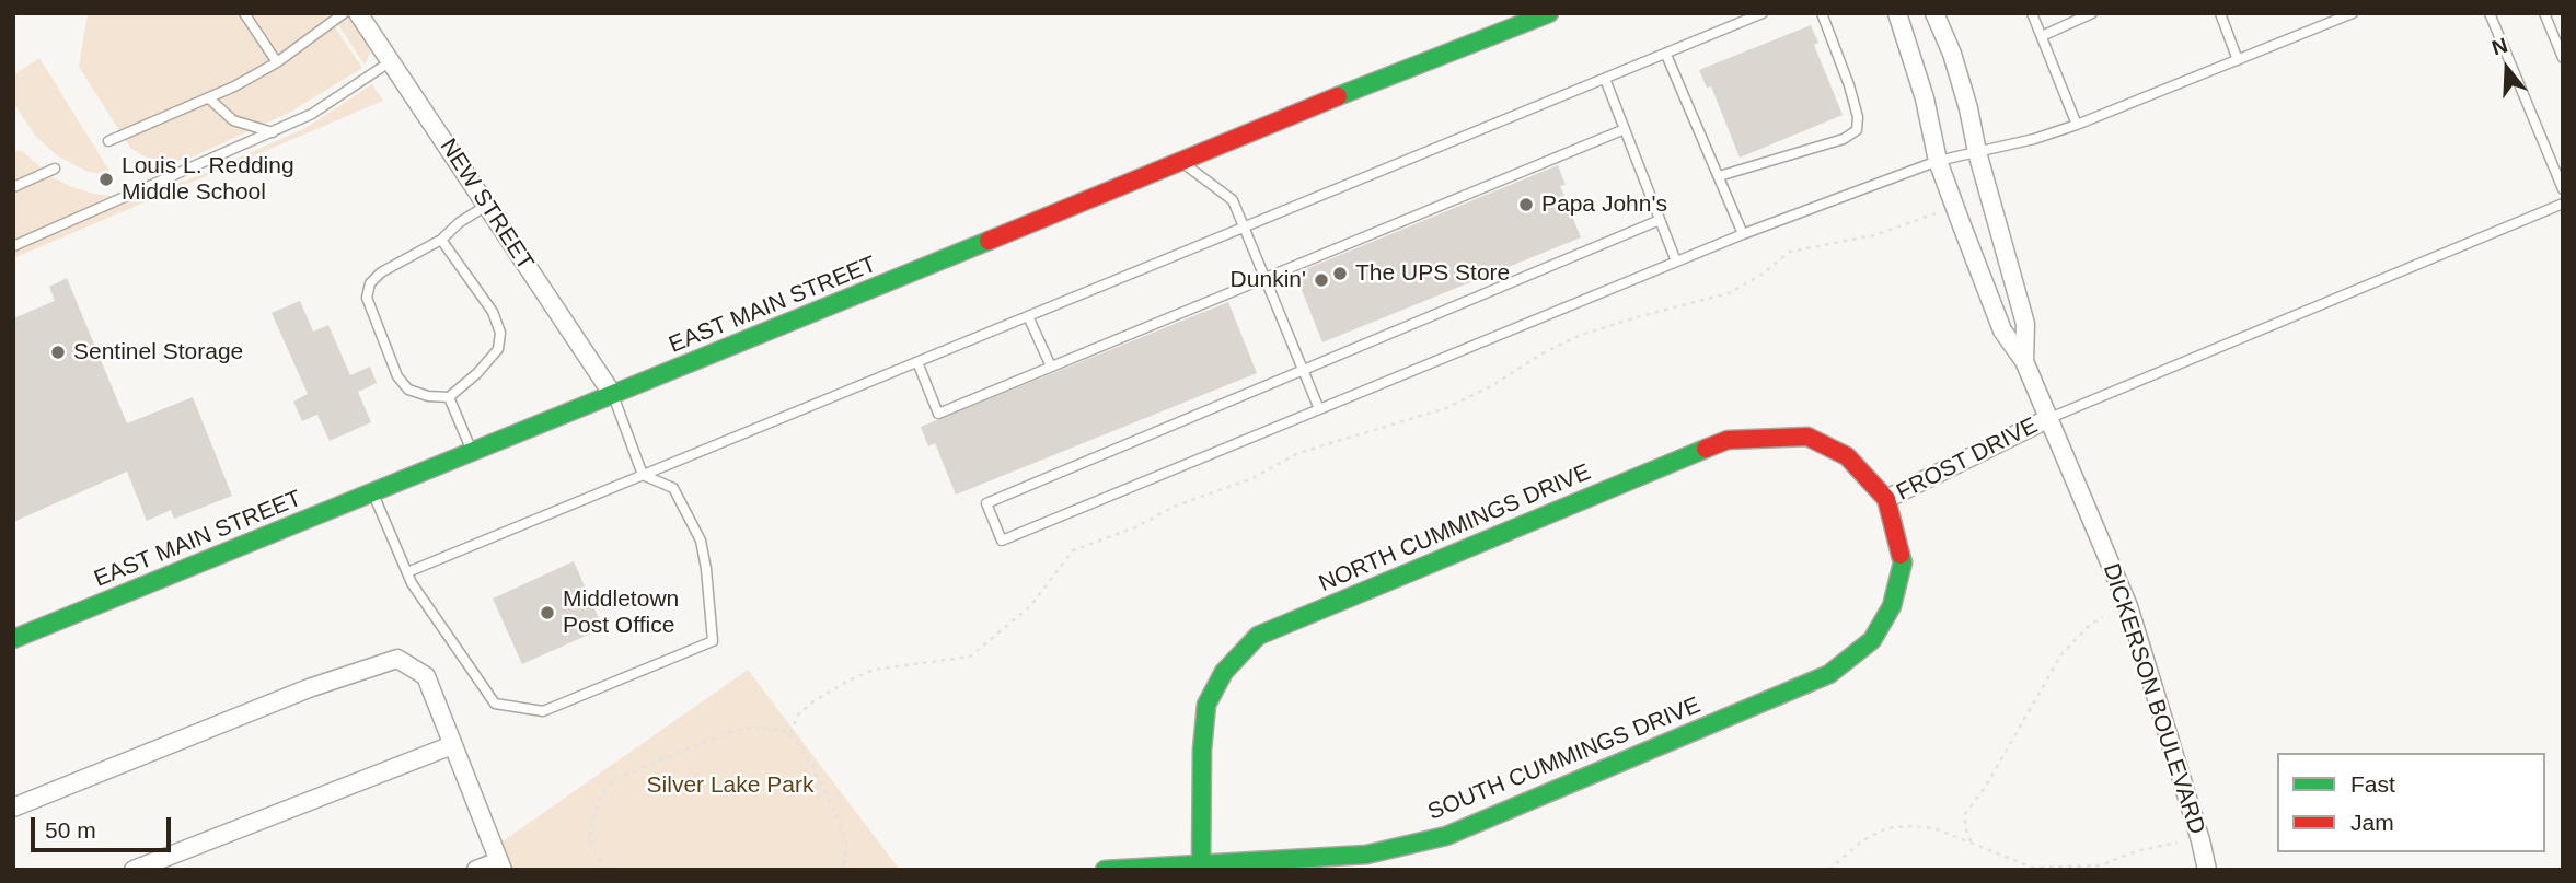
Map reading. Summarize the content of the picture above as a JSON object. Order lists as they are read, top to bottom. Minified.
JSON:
{"streets":{"street":["NEW STREET","EAST MAIN STREET","FROST DRIVE","NORTH CUMMINGS DRIVE","DICKERSON BOULEVARD","SOUTH CUMMINGS DRIVE"]},"crossings":[["NEW STREET","EAST MAIN STREET"],["FROST DRIVE","NORTH CUMMINGS DRIVE"],["FROST DRIVE","DICKERSON BOULEVARD"],["FROST DRIVE","SOUTH CUMMINGS DRIVE"],["NORTH CUMMINGS DRIVE","SOUTH CUMMINGS DRIVE"]],"parks":["Silver Lake Park"],"places":["Louis L. Redding Middle School","Papa John's","The UPS Store","Dunkin'","Sentinel Storage","Middletown Post Office"],"legend":["Fast","Jam"],"scale_bar":"50 m","north":"top"}
